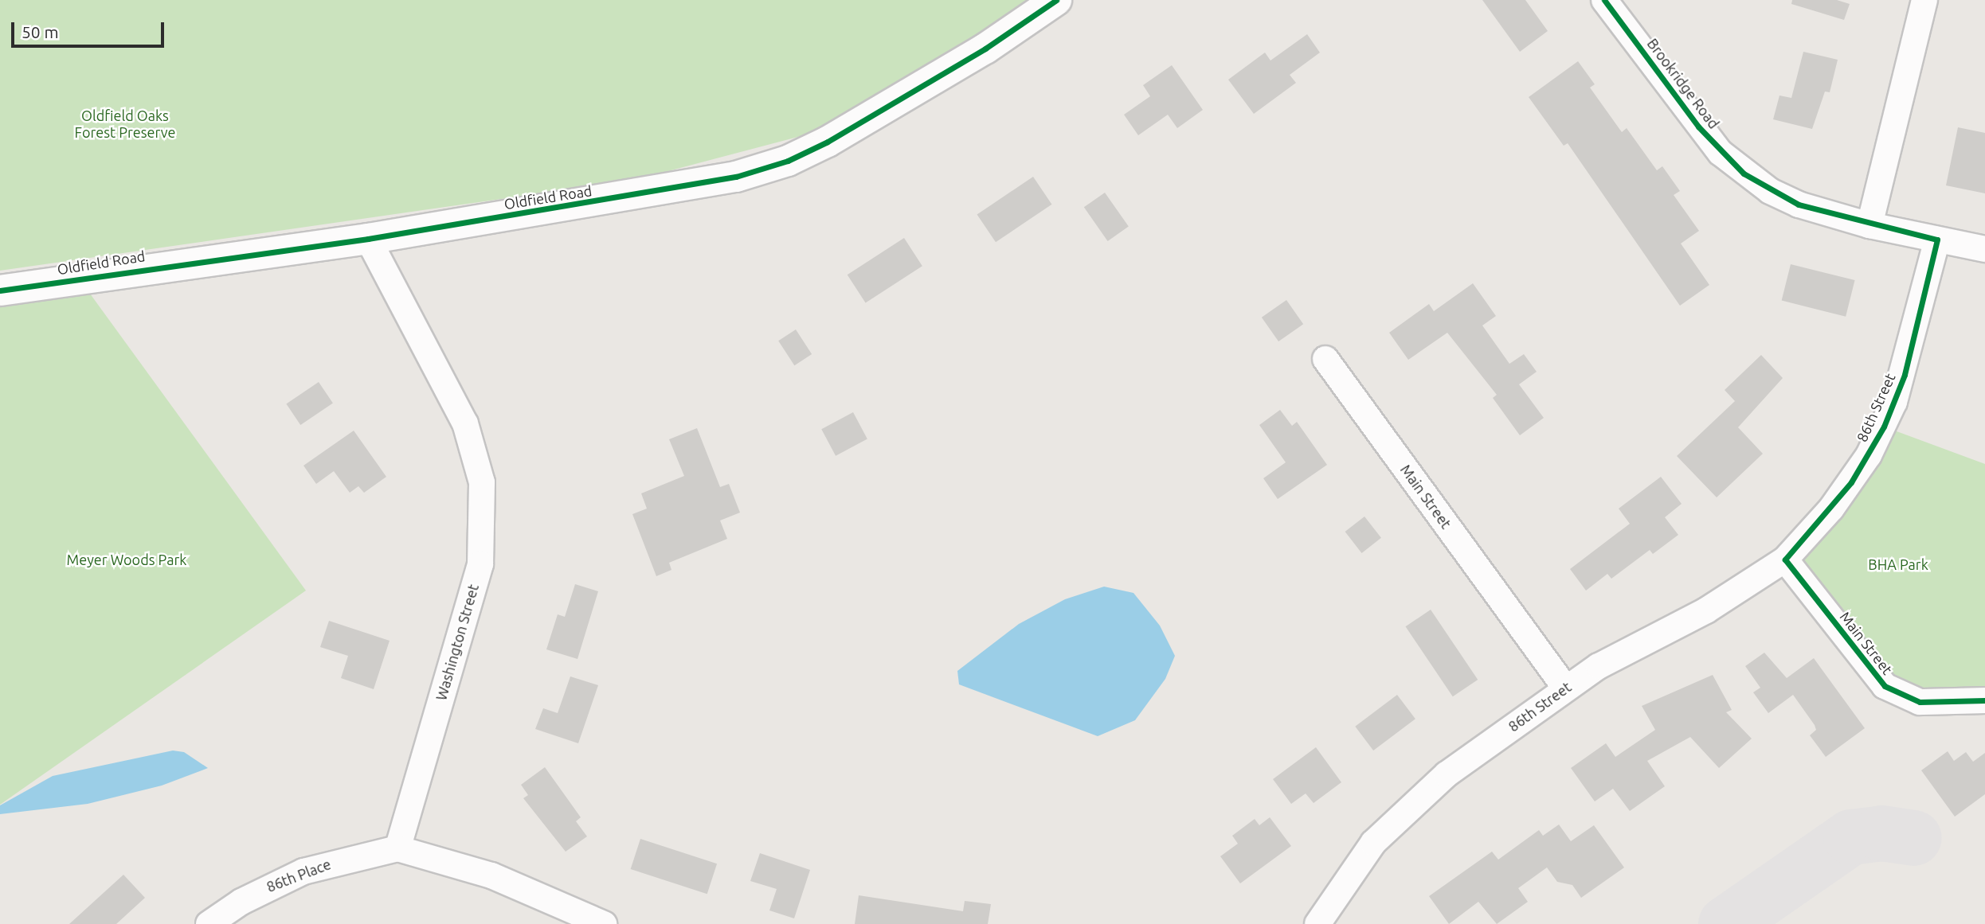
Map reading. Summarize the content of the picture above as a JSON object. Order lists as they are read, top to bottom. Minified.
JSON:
{"streets":{"street":["Brookridge Road","Oldfield Road","86th Street","Main Street","Washington Street","86th Place"]},"crossings":[["Brookridge Road","86th Street"],["Oldfield Road","Washington Street"],["86th Street","Main Street"],["Washington Street","86th Place"]],"parks":["Oldfield Oaks Forest Preserve","Meyer Woods Park","BHA Park"],"scale_bar":"50 m"}
